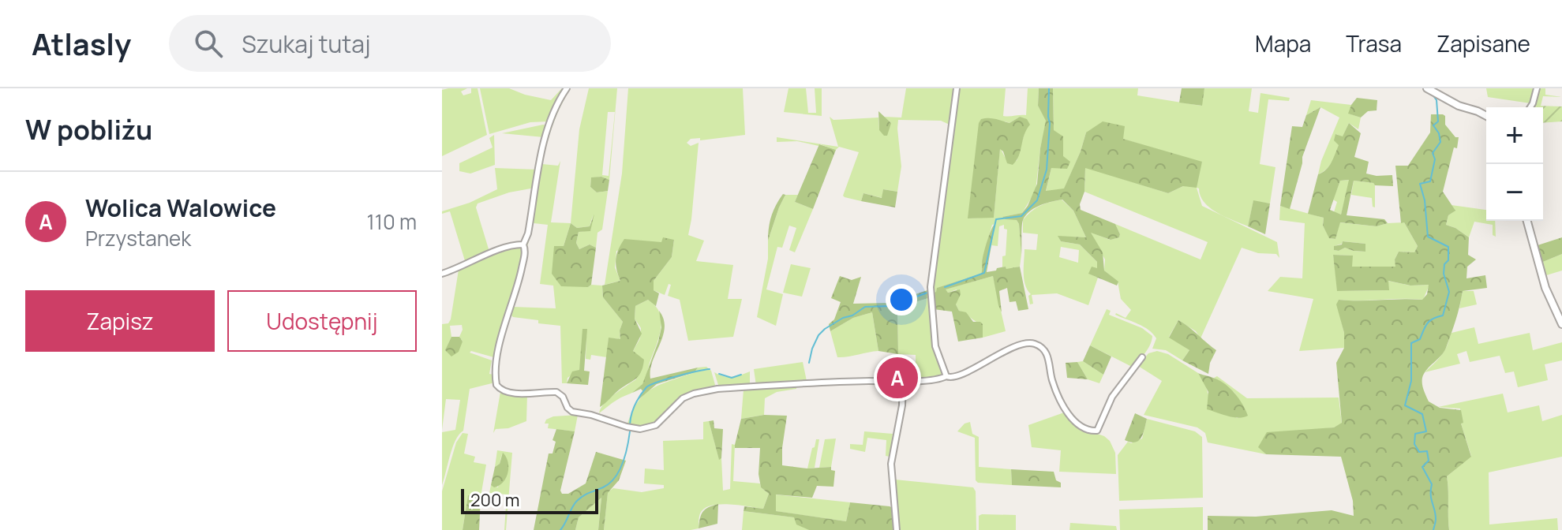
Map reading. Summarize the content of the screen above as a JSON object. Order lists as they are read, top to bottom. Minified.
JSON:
{"scale_bar":"200 m","page":{"header":"Atlasly","search":"Szukaj tutaj","nav":["Mapa","Trasa","Zapisane"],"heading":"W pobliżu","map_buttons":["+","−"],"list":[{"mark":"A","name":"Wolica Walowice","note":"Przystanek","value":"110 m"}],"buttons":["Zapisz","Udostępnij"],"pins":"A","scale":"200 m"}}
